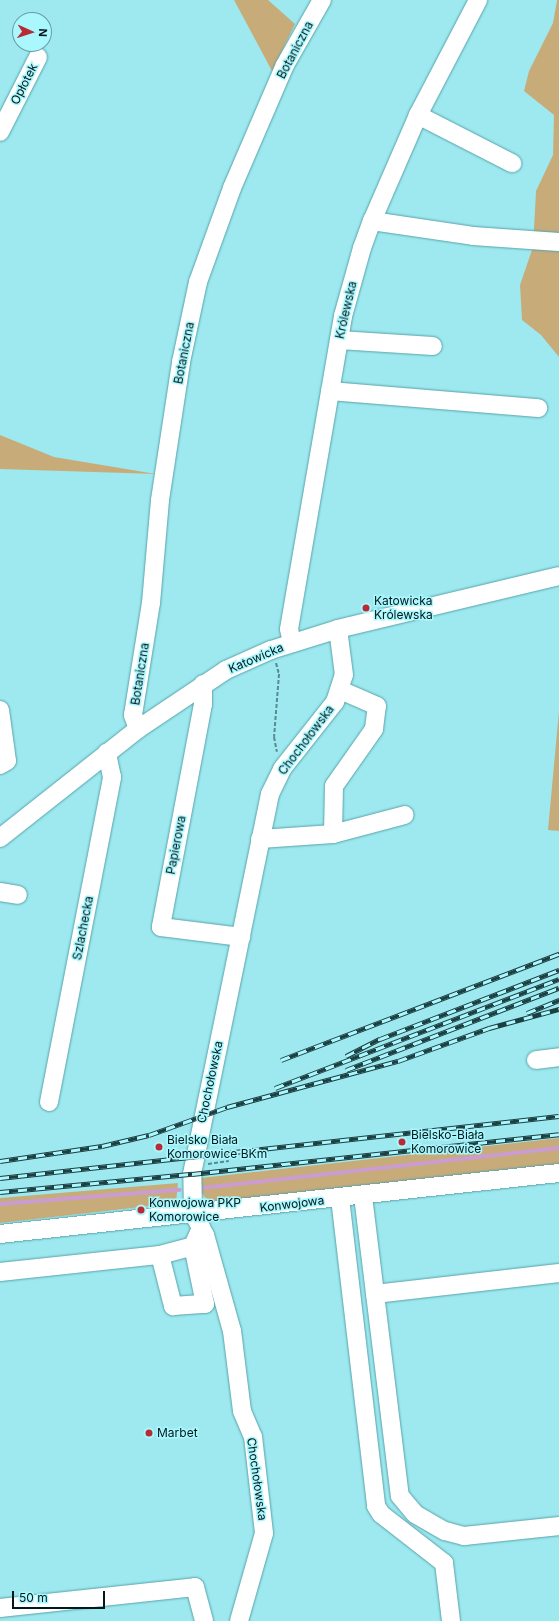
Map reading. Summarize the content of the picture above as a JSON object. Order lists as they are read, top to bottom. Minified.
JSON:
{"streets":{"street":["Botaniczna","Opłotek","Królewska","Katowicka","Chochołowska","Papierowa","Szlachecka","Konwojowa"]},"crossings":[["Botaniczna","Katowicka"],["Królewska","Katowicka"],["Katowicka","Chochołowska"],["Katowicka","Papierowa"],["Katowicka","Szlachecka"],["Chochołowska","Papierowa"],["Chochołowska","Konwojowa"]],"places":["Katowicka Królewska","Bielsko-Biała Komorowice","Bielsko Biała Komorowice BKm","Konwojowa PKP Komorowice","Marbet"],"scale_bar":"50 m","north":"right"}
